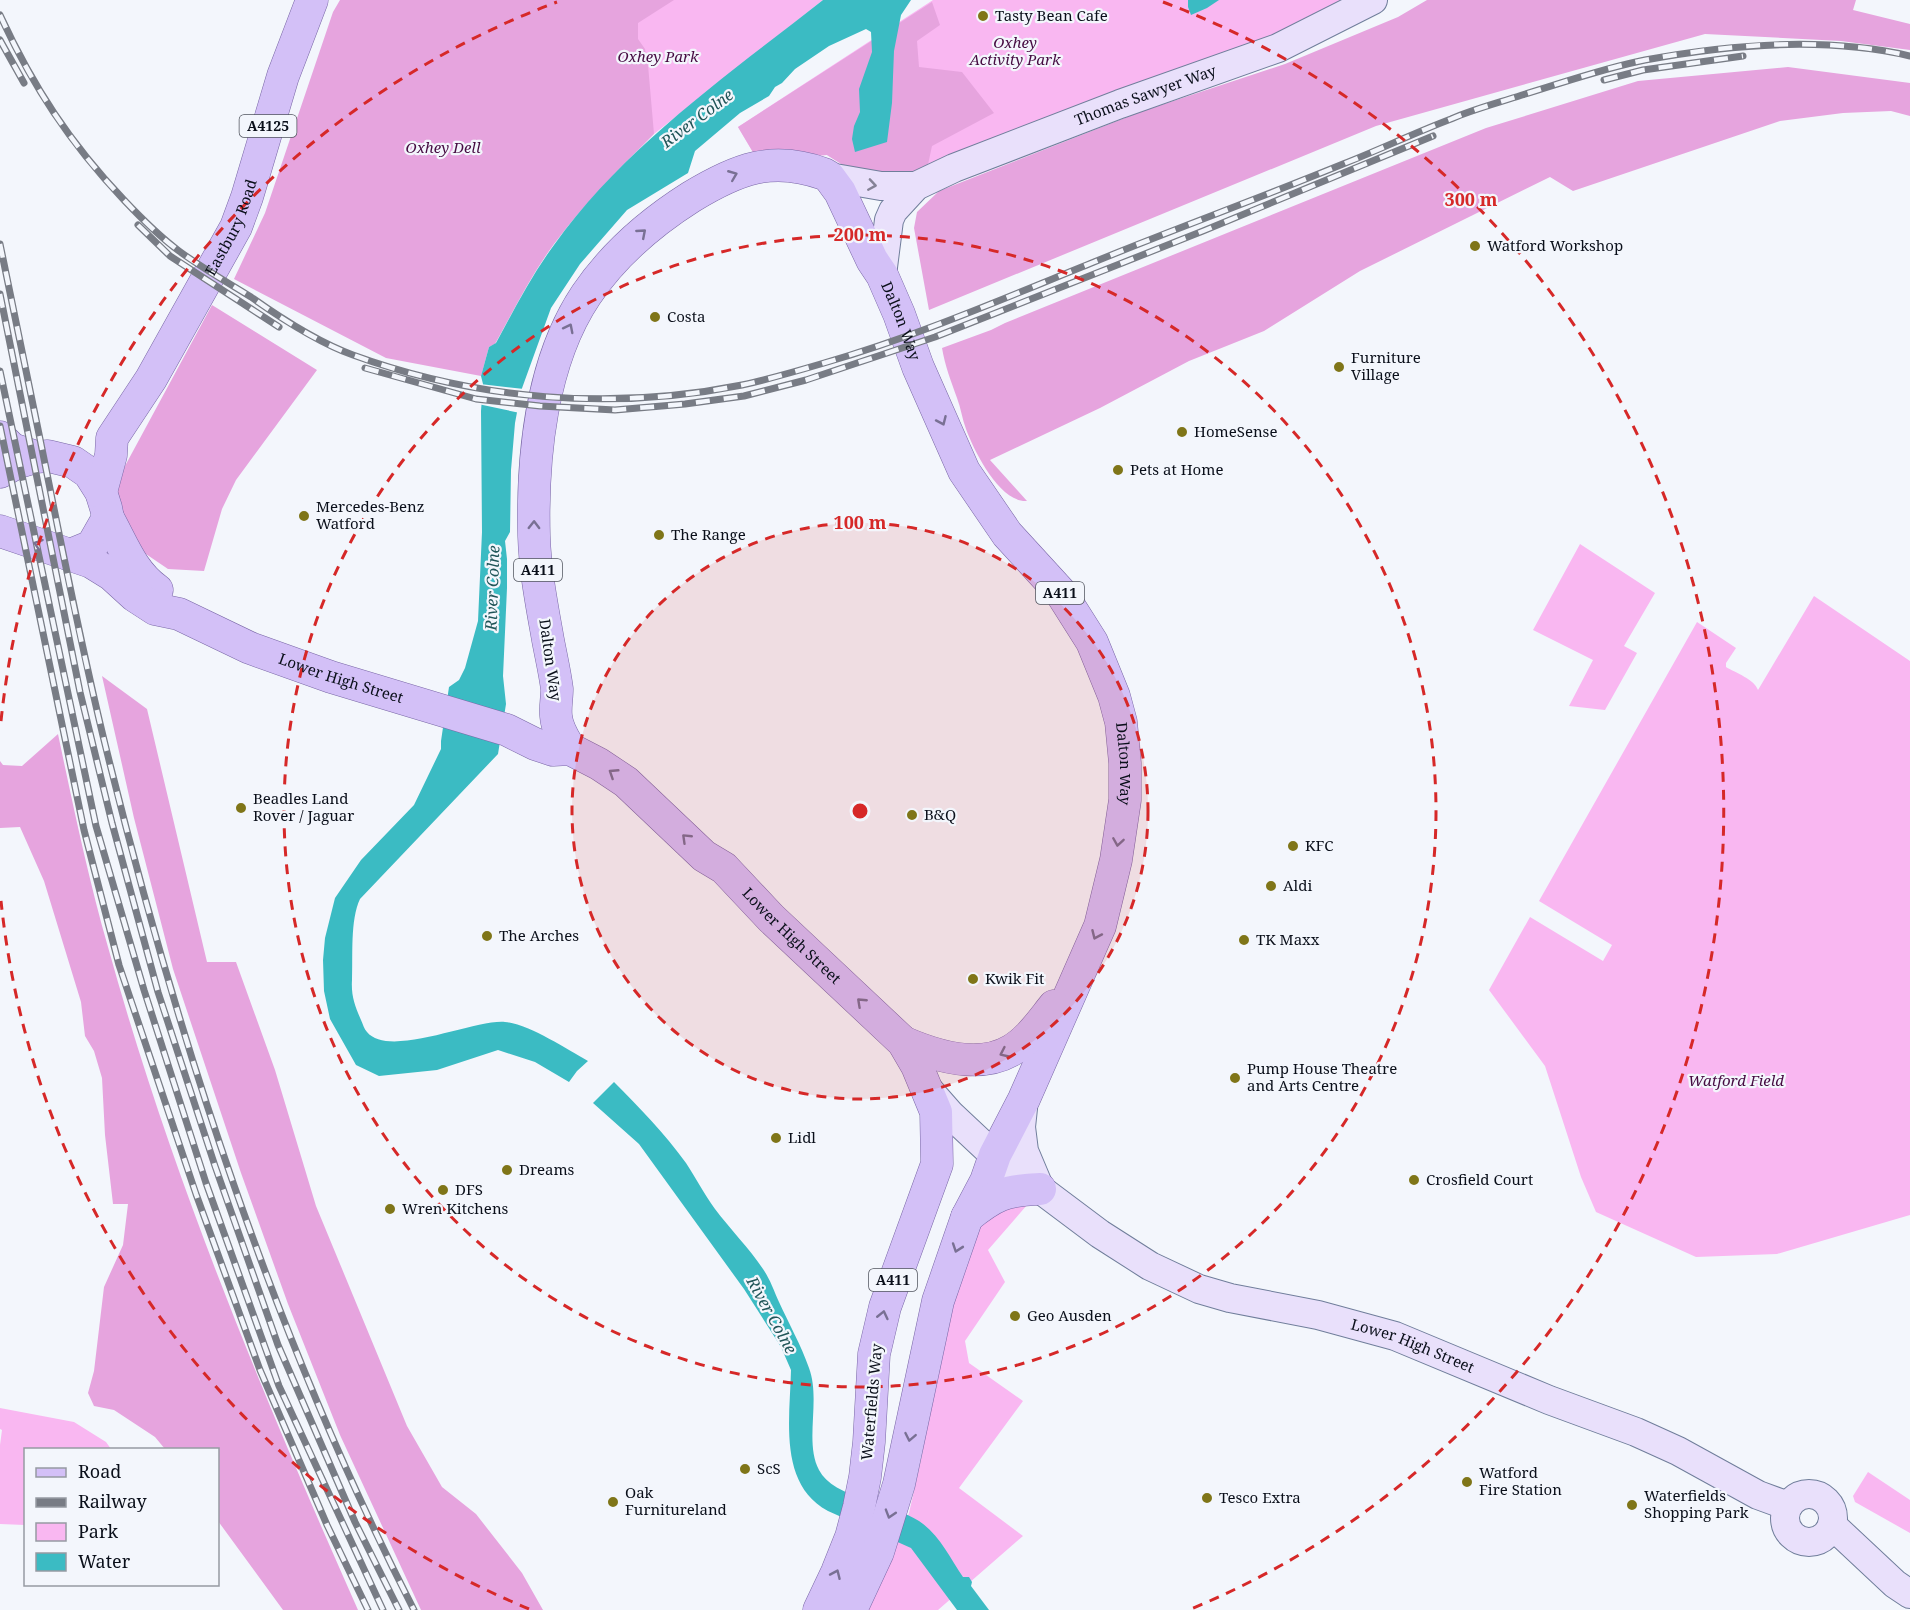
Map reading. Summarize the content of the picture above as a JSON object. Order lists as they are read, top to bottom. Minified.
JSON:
{"streets":{"main road":["A4125","Eastbury Road","Dalton Way","A411","Lower High Street","Waterfields Way"],"street":["Thomas Sawyer Way"]},"crossings":[["Thomas Sawyer Way","Dalton Way"],["Eastbury Road","Lower High Street"],["Dalton Way","A411"],["Dalton Way","Lower High Street"],["A411","Lower High Street"],["Lower High Street","Waterfields Way"]],"water":["River Colne"],"parks":["Oxhey Activity Park","Oxhey Park","Oxhey Dell","Watford Field"],"places":["Tasty Bean Cafe","Watford Workshop","Costa","Furniture Village","HomeSense","Pets at Home","Mercedes-Benz Watford","The Range","Beadles Land Rover / Jaguar","B&Q","KFC","Aldi","The Arches","TK Maxx","Kwik Fit","Pump House Theatre and Arts Centre","Lidl","Dreams","Crosfield Court","DFS","Wren Kitchens","Geo Ausden","ScS","Watford Fire Station","Tesco Extra","Oak Furnitureland","Waterfields Shopping Park"],"legend":["Road","Railway","Park","Water"],"rings":["300 m","200 m","100 m"]}
